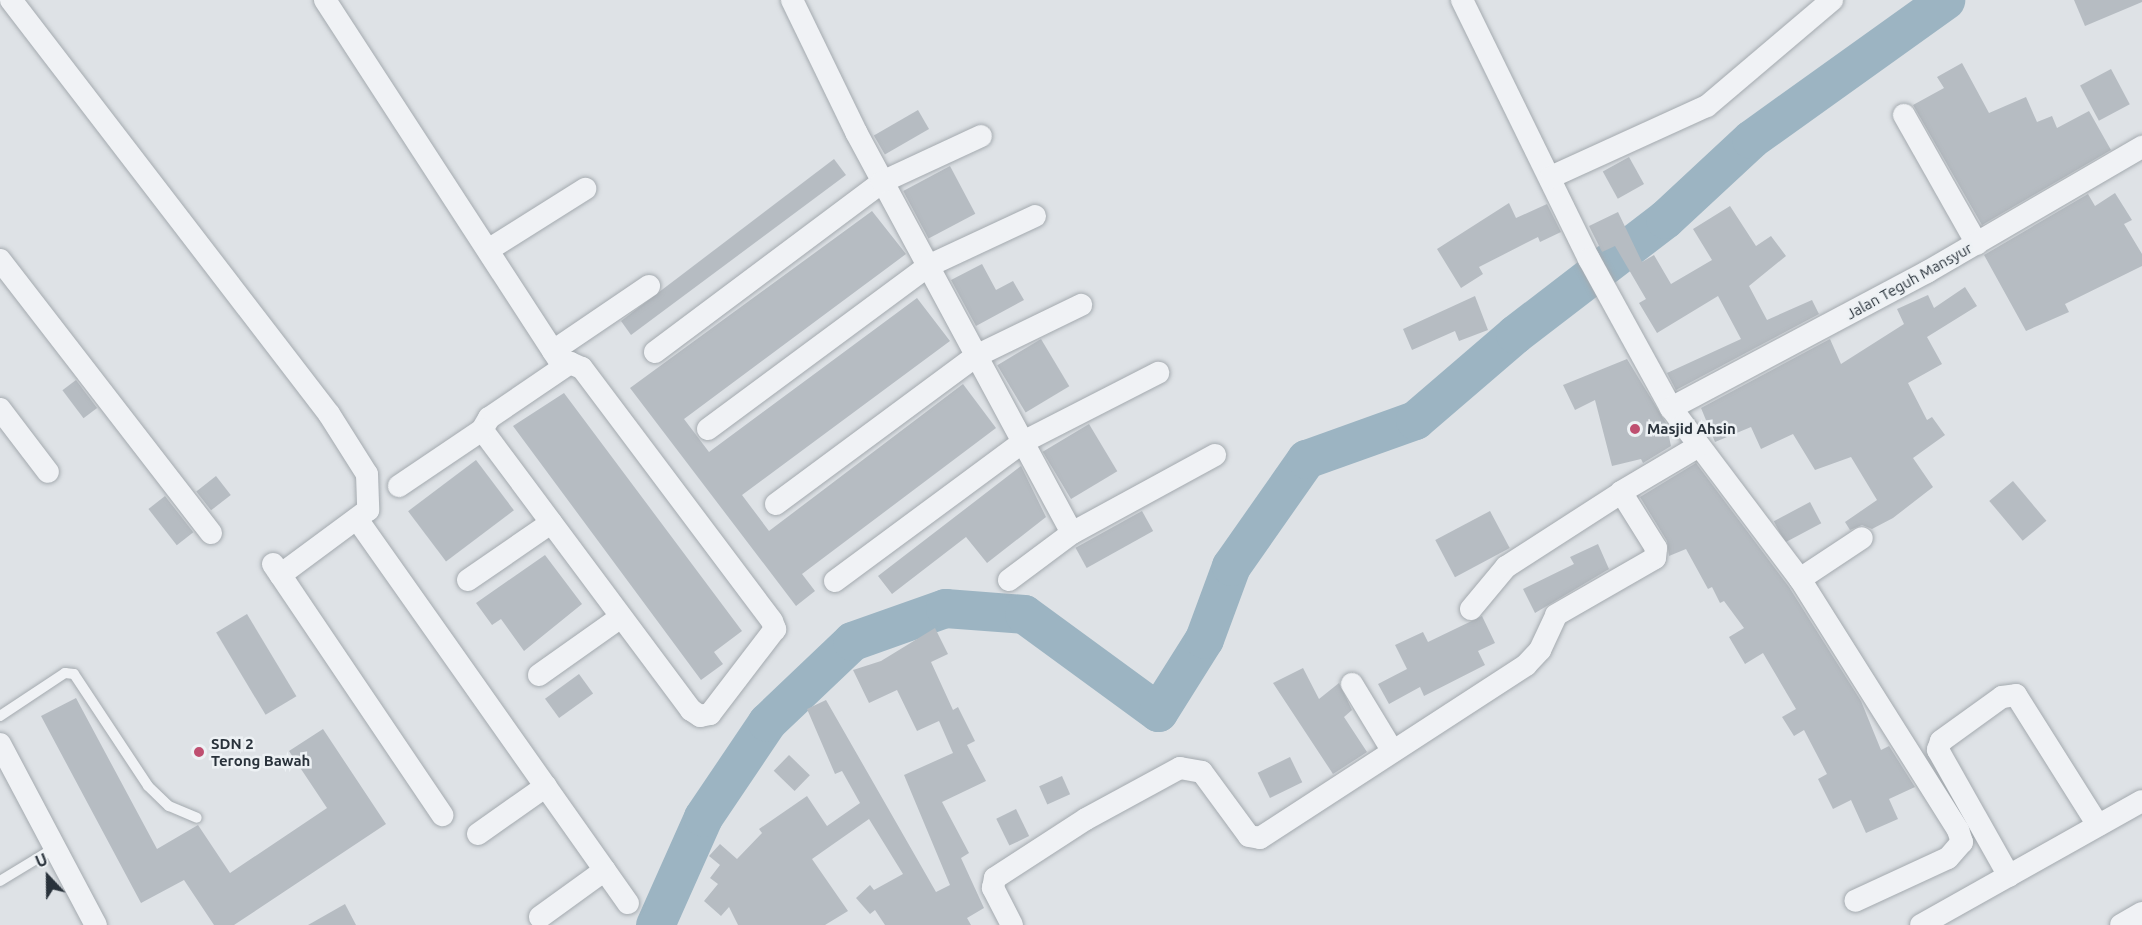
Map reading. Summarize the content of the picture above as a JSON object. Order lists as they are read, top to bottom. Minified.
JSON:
{"streets":{"street":["Jalan Teguh Mansyur"]},"places":["Masjid Ahsin","SDN 2 Terong Bawah"],"north":"top"}
